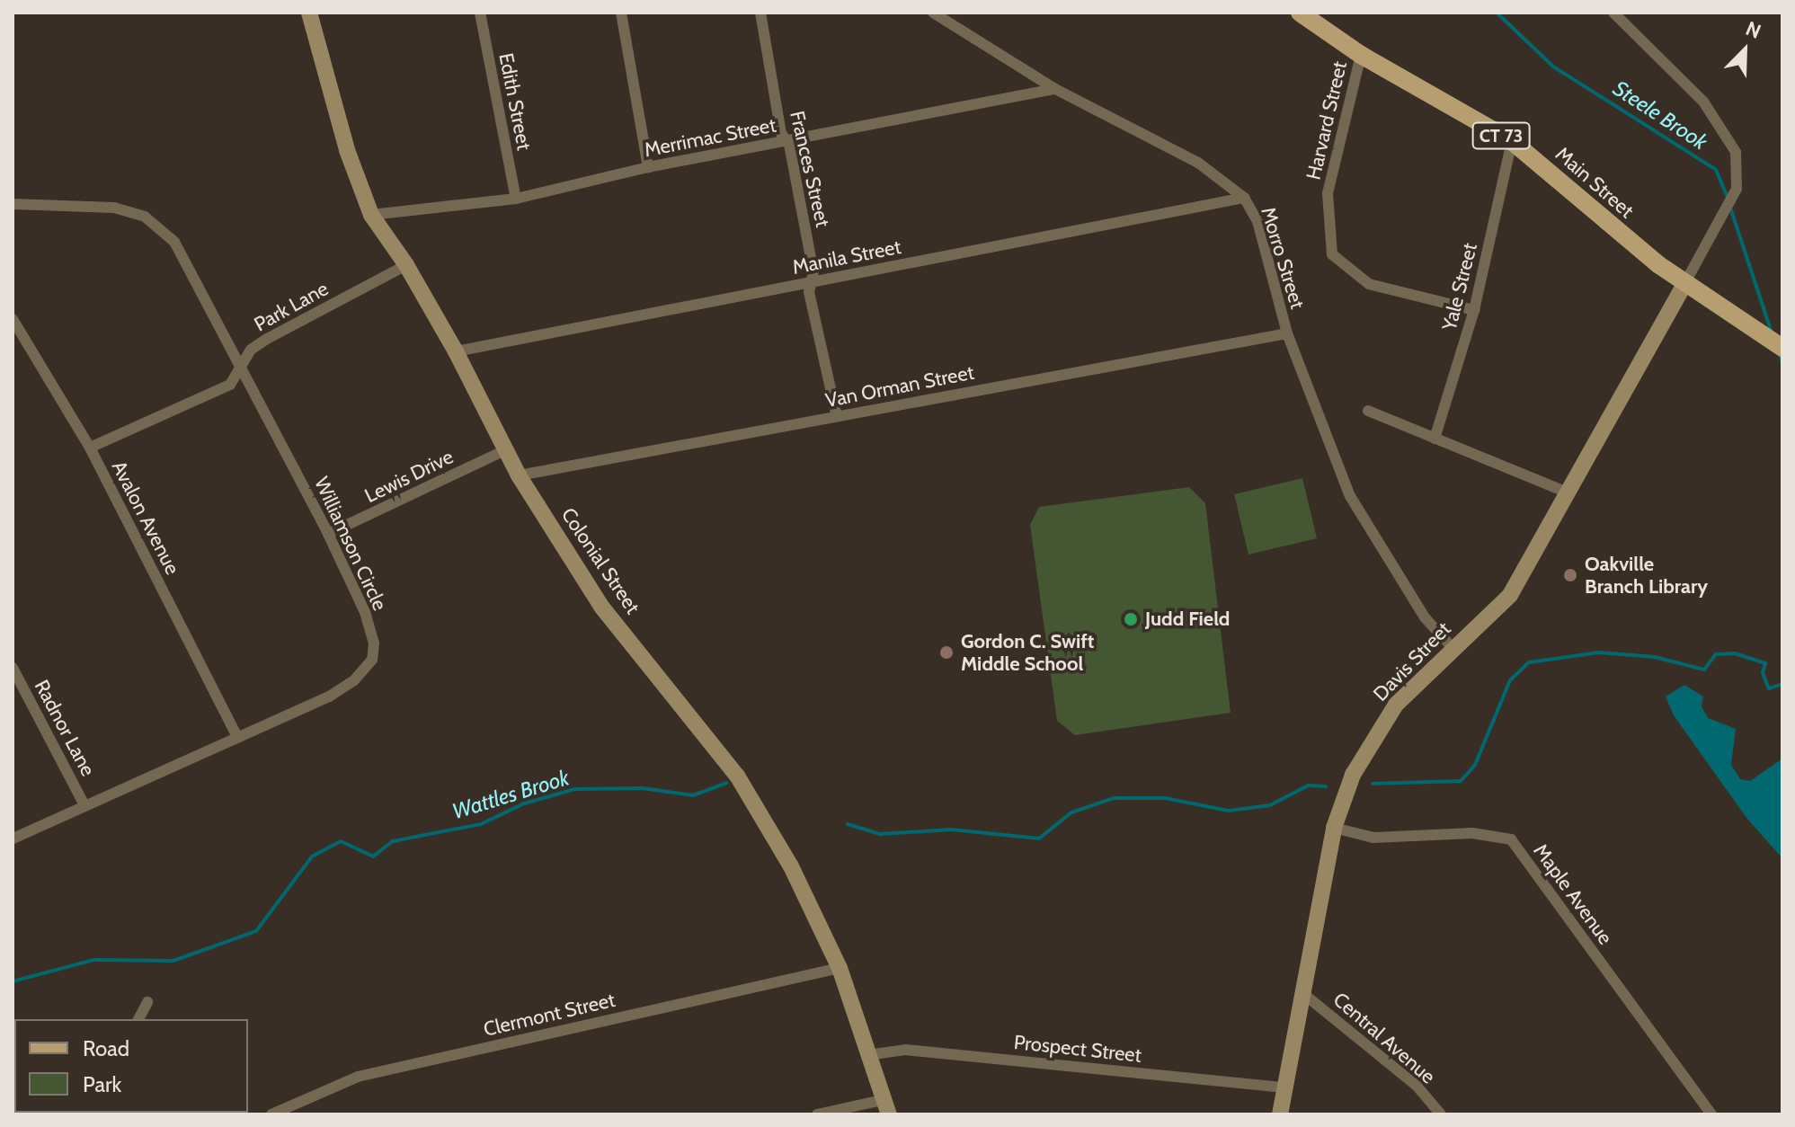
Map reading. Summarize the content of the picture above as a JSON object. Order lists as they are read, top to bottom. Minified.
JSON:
{"streets":{"main road":["CT 73","Main Street"],"street":["Edith Street","Harvard Street","Merrimac Street","Frances Street","Manila Street","Morro Street","Yale Street","Park Lane","Van Orman Street","Lewis Drive","Avalon Avenue","Williamson Circle","Colonial Street","Davis Street","Radnor Lane","Maple Avenue","Clermont Street","Central Avenue","Prospect Street"]},"crossings":[["Edith Street","Merrimac Street"],["Harvard Street","Main Street"],["Harvard Street","Yale Street"],["Merrimac Street","Frances Street"],["Merrimac Street","Morro Street"],["Merrimac Street","Colonial Street"],["Frances Street","Manila Street"],["Frances Street","Van Orman Street"],["Main Street","Yale Street"],["Main Street","Davis Street"],["Manila Street","Morro Street"],["Manila Street","Colonial Street"],["Morro Street","Van Orman Street"],["Morro Street","Davis Street"],["Park Lane","Avalon Avenue"],["Park Lane","Williamson Circle"],["Park Lane","Colonial Street"],["Van Orman Street","Colonial Street"],["Lewis Drive","Williamson Circle"],["Lewis Drive","Colonial Street"],["Avalon Avenue","Williamson Circle"],["Williamson Circle","Radnor Lane"],["Colonial Street","Clermont Street"],["Colonial Street","Prospect Street"],["Davis Street","Maple Avenue"],["Davis Street","Central Avenue"],["Davis Street","Prospect Street"]],"water":["Steele Brook","Wattles Brook"],"places":["Oakville Branch Library","Judd Field","Gordon C. Swift Middle School"],"legend":["Road","Park"],"north":"top right"}
